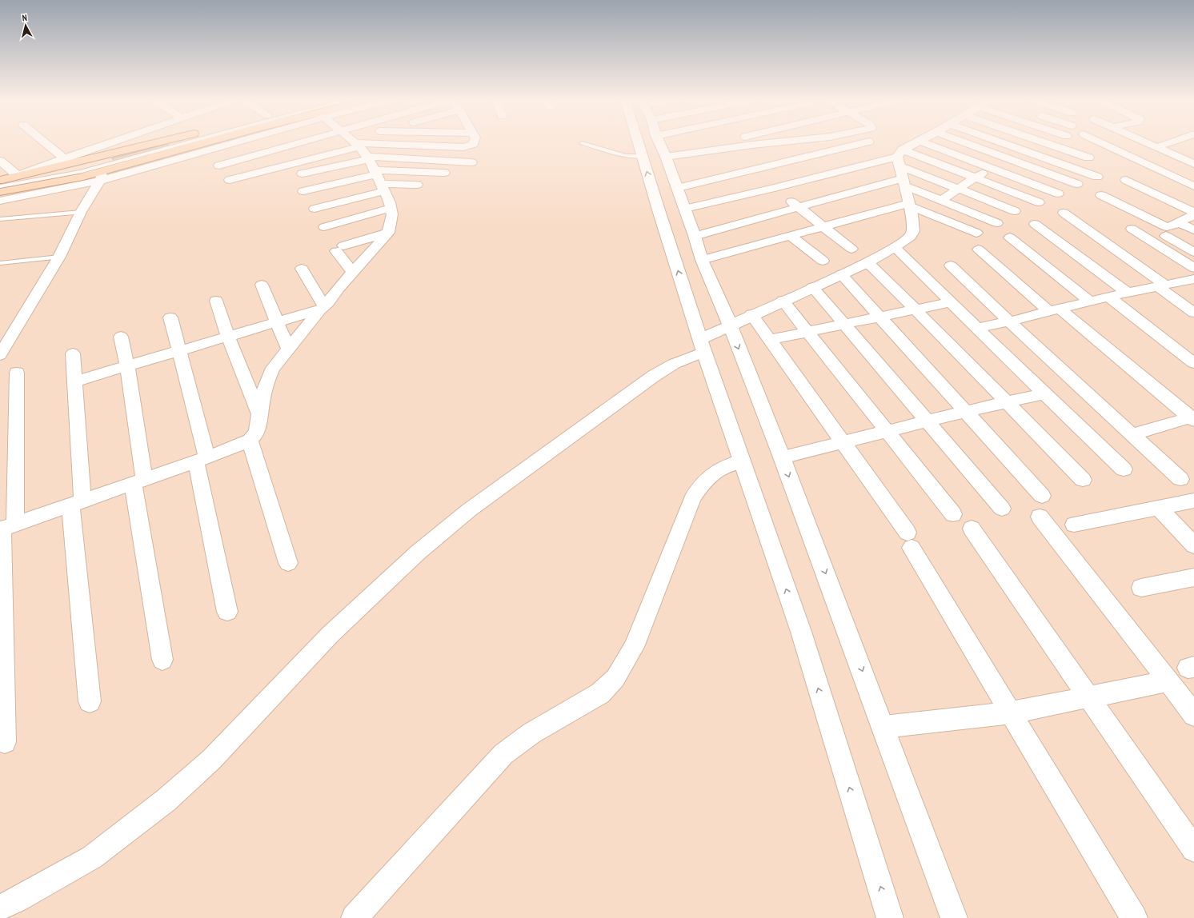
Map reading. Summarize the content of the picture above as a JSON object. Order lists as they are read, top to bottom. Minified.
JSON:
{"north":"top"}
